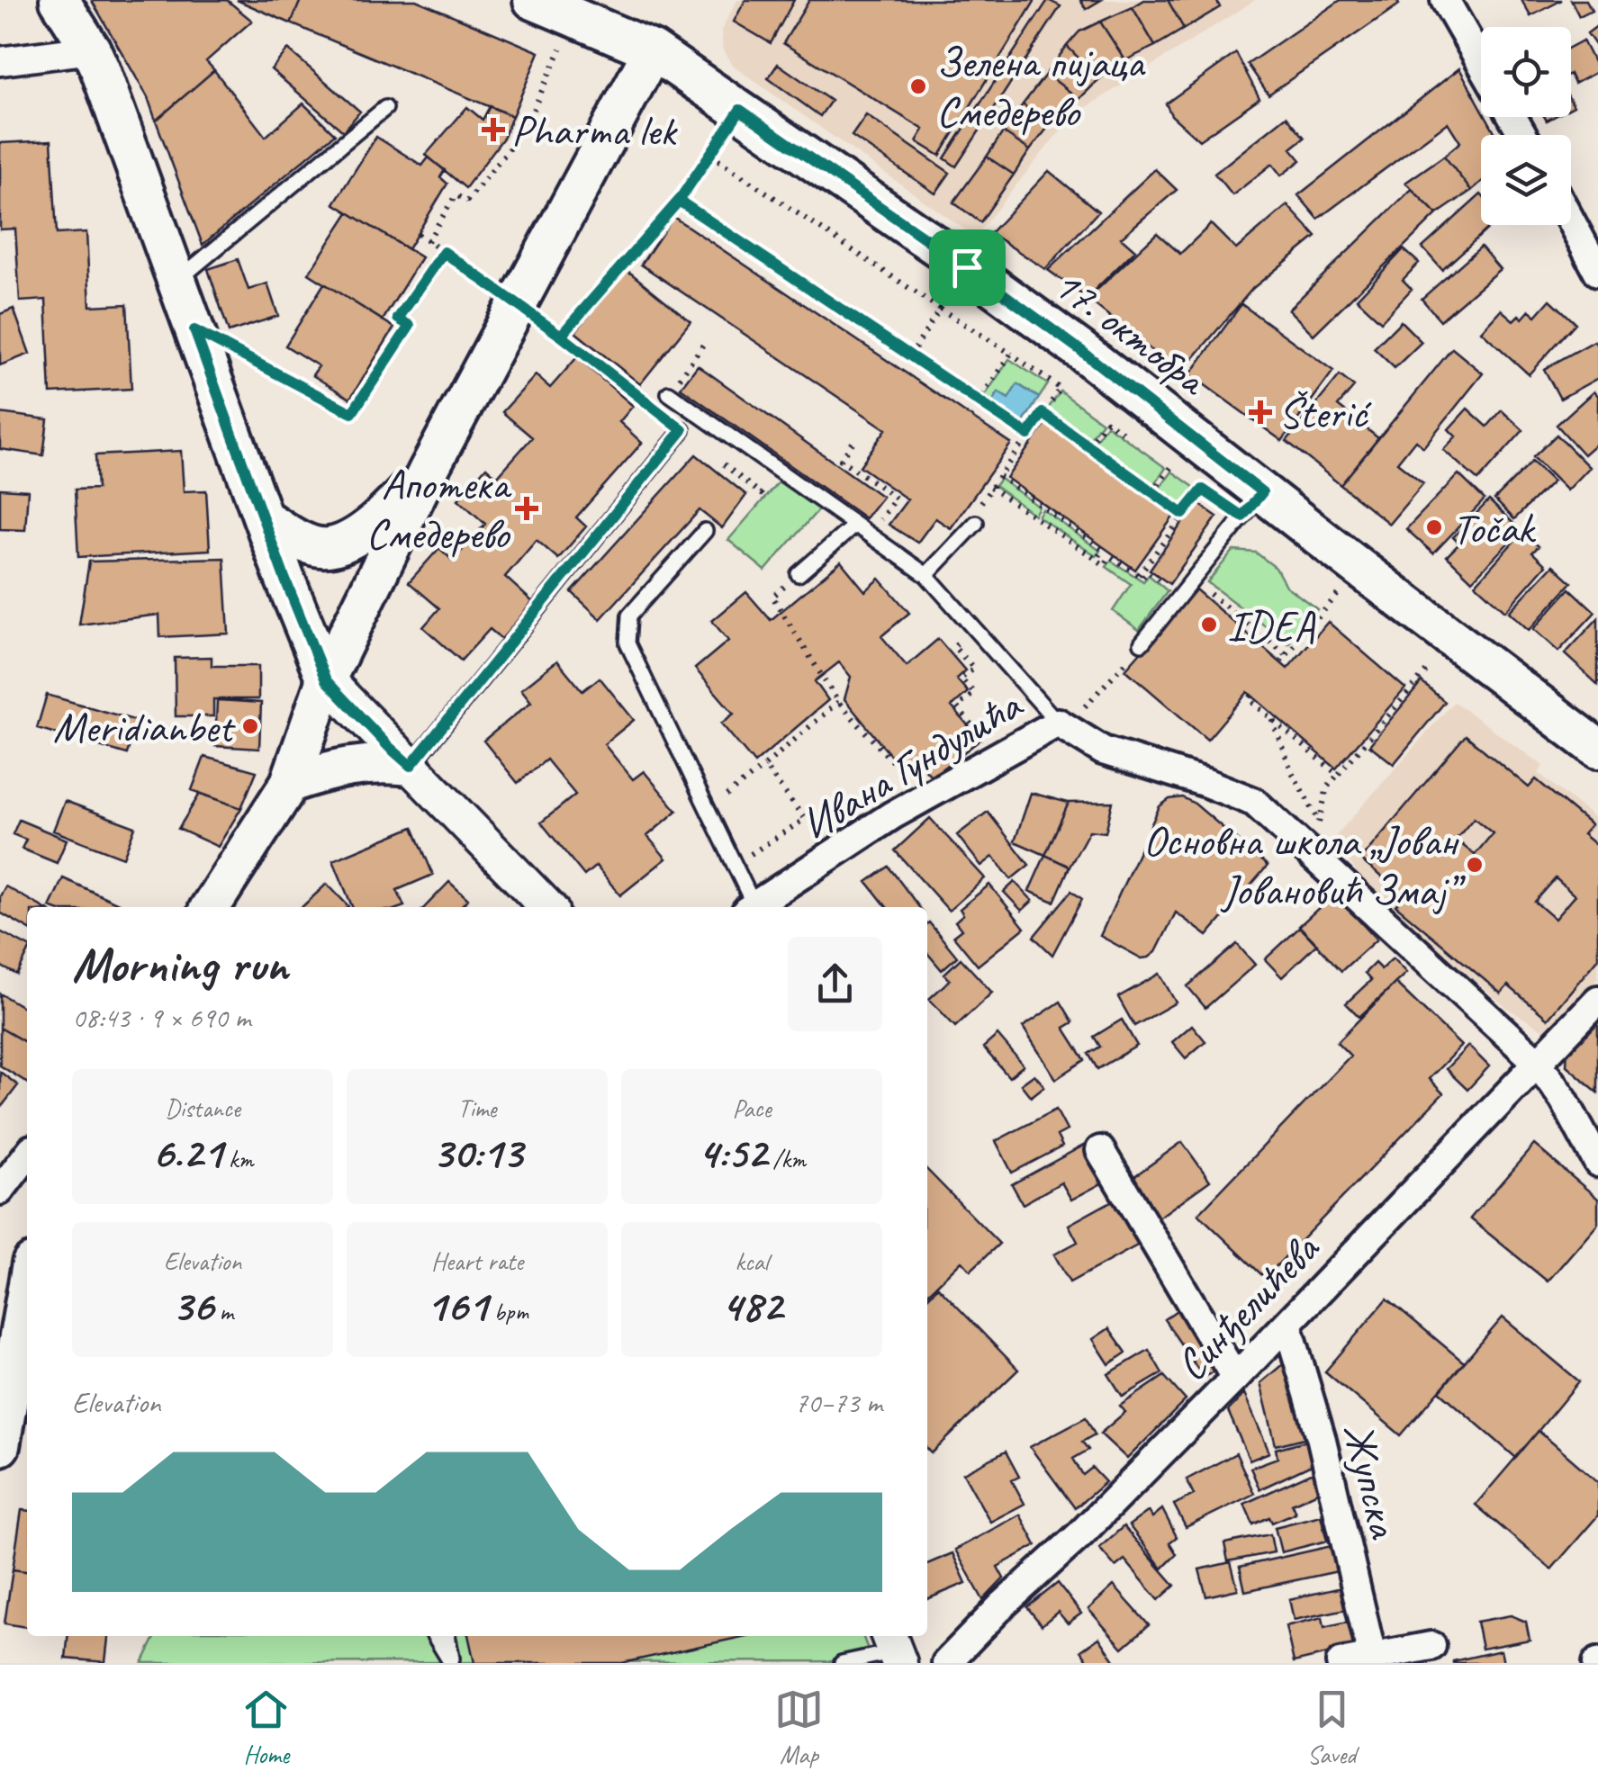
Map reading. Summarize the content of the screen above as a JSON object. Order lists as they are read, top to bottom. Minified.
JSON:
{"streets":{"main road":["17. октобра"],"street":["Ивана Гундулића","Синђелићева","Жупска"]},"crossings":[["Ивана Гундулића","Синђелићева"],["Синђелићева","Жупска"]],"places":{"other":["Зелена пијаца Смедерево","Točak","IDEA","Meridianbet","Основна школа „Јован Јовановић Змај”"],"health":["Pharma lek","Šterić","Апотека Смедерево"]},"page":{"heading":["Morning run","08:43 · 9 × 690 m"],"stats":[["Distance","6.21 km"],["Time","30:13"],["Pace","4:52 /km"],["Elevation","36 m"],["Heart rate","161 bpm"],["kcal","482"]],"chart":["Elevation","70–73 m"],"tabs":["Home","Map","Saved"]}}
